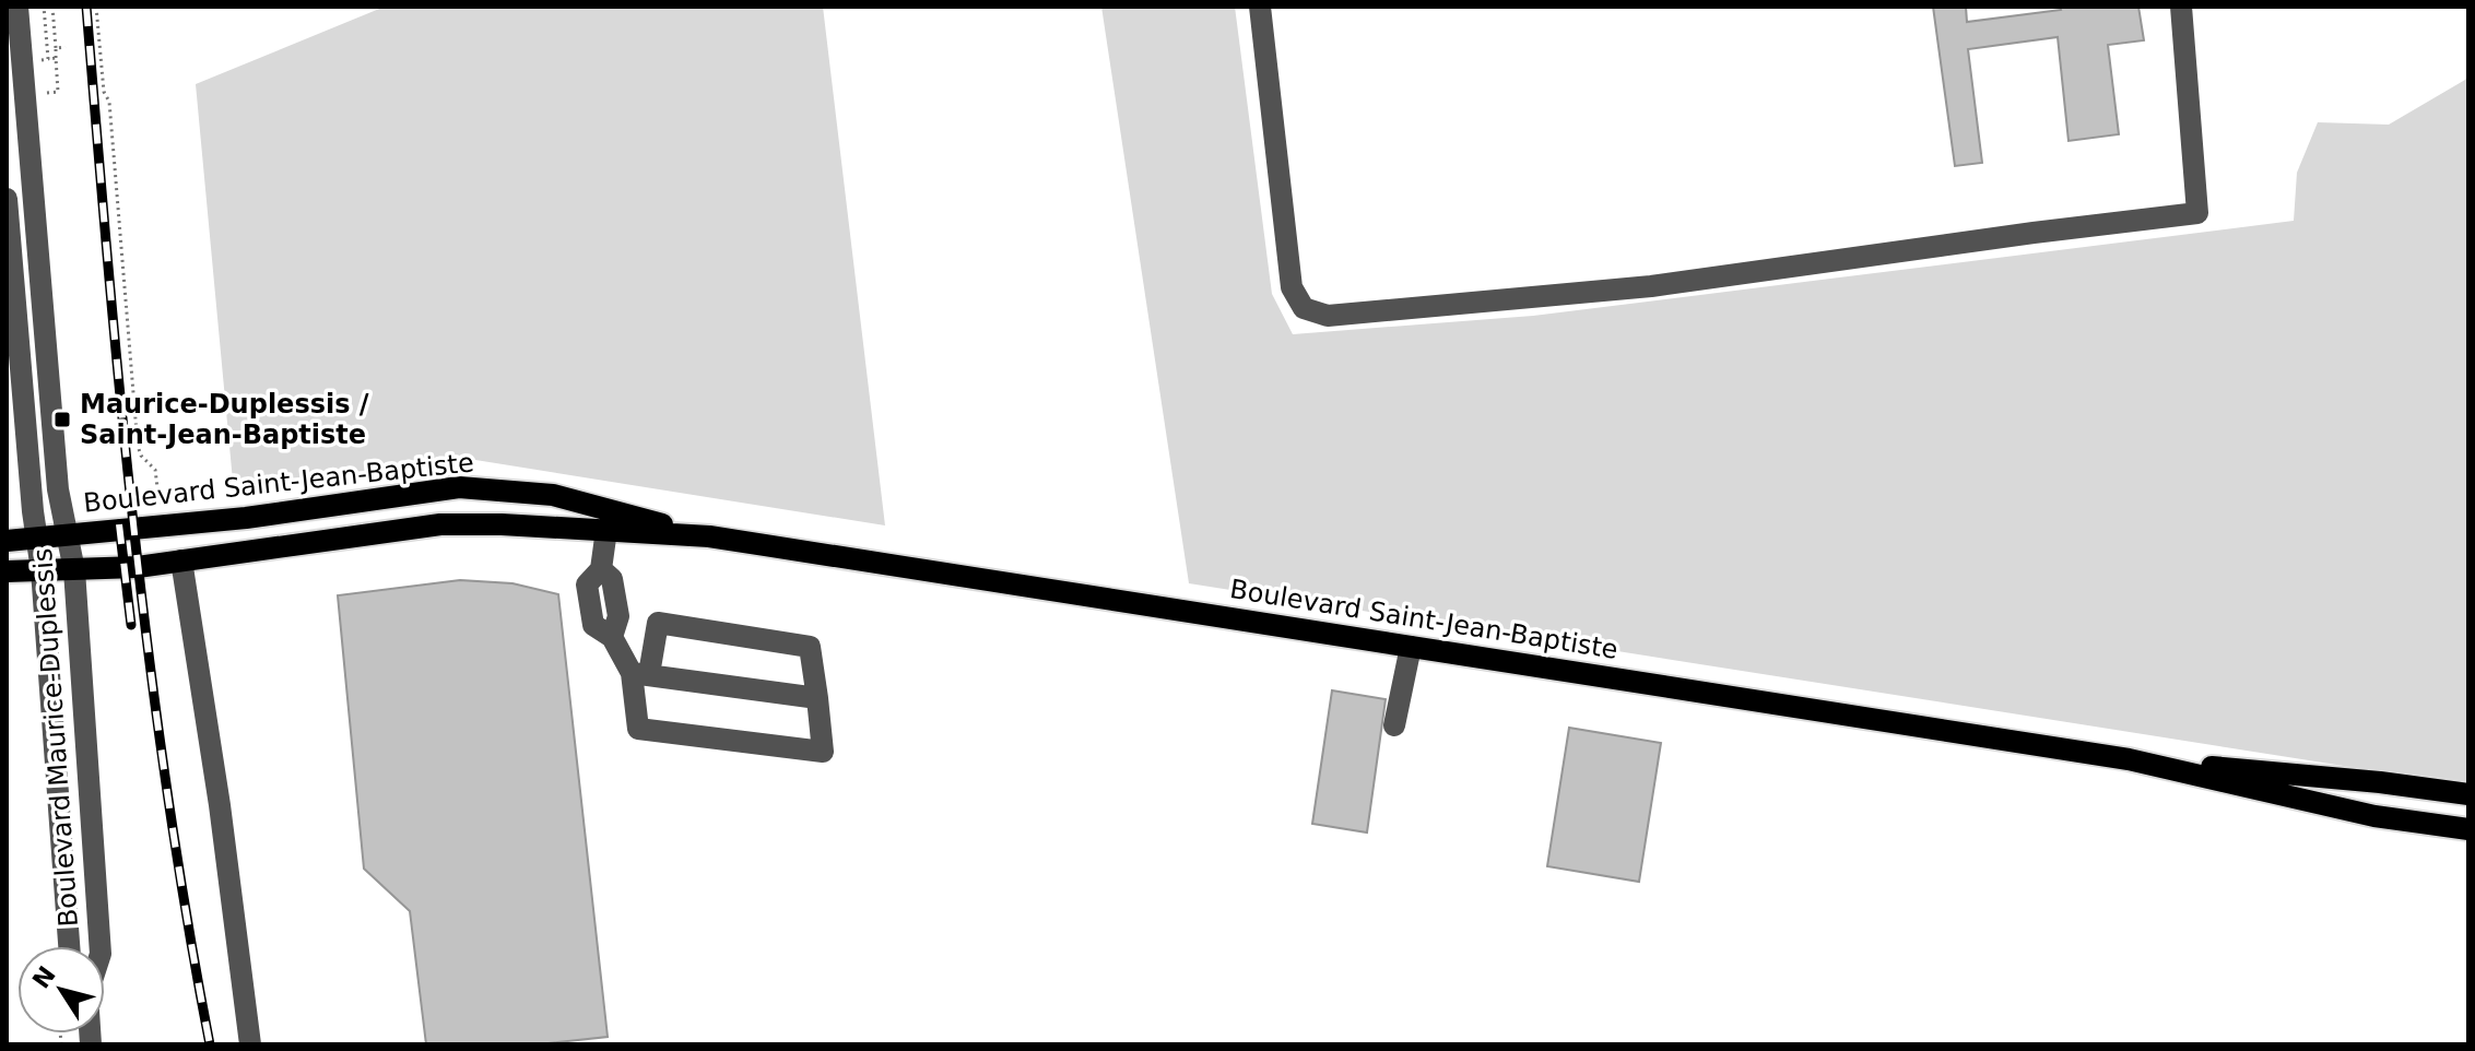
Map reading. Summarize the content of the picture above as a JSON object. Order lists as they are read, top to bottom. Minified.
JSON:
{"streets":{"main road":["Boulevard Saint-Jean-Baptiste"],"street":["Boulevard Maurice-Duplessis"]},"crossings":[["Boulevard Saint-Jean-Baptiste","Boulevard Maurice-Duplessis"]],"places":{"transit":["Maurice-Duplessis / Saint-Jean-Baptiste"]},"north":"top left"}
